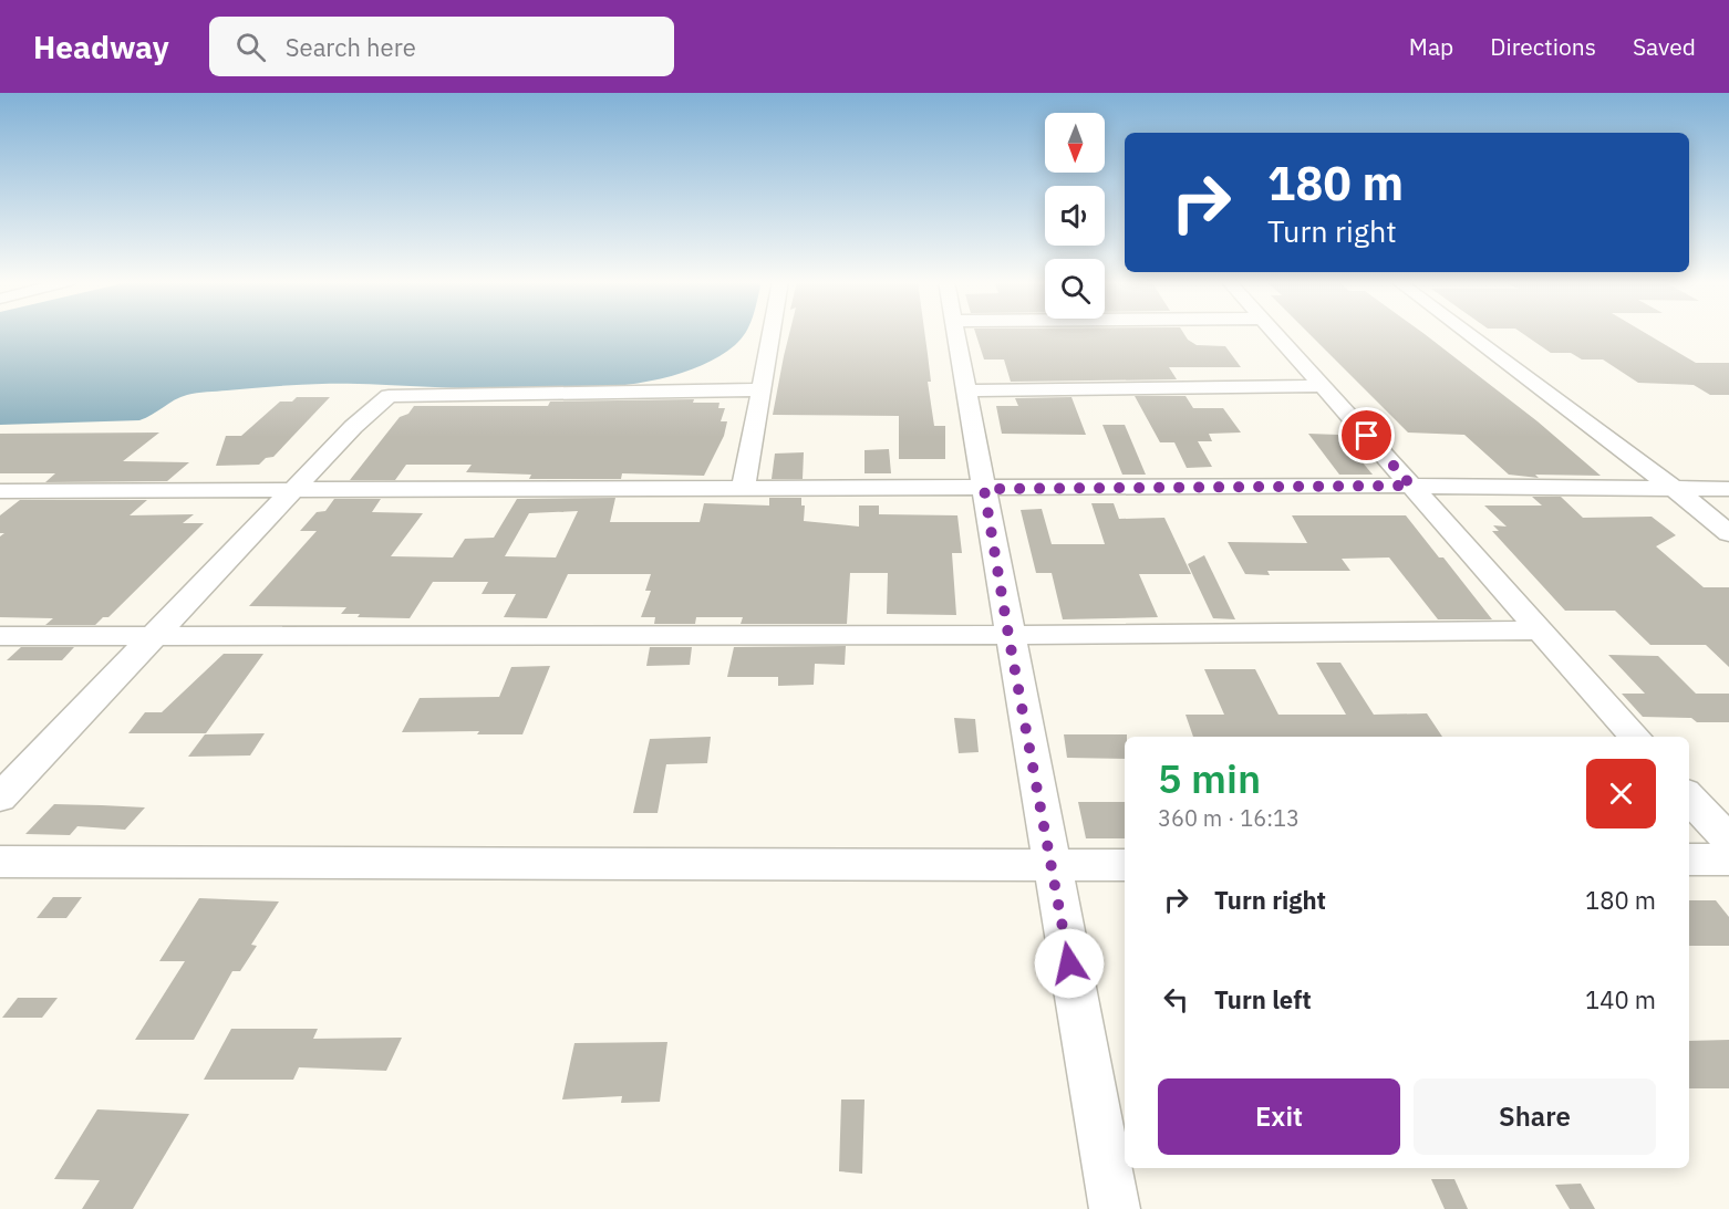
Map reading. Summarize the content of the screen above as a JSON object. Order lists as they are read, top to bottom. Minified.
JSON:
{"north":"bottom","page":{"header":"Headway","search":"Search here","nav":["Map","Directions","Saved"],"turn":["180 m","Turn right"],"heading":["5 min","360 m · 16:13"],"list":[{"name":"Turn right","value":"180 m"},{"name":"Turn left","value":"140 m"}],"buttons":["Exit","Share"]}}
